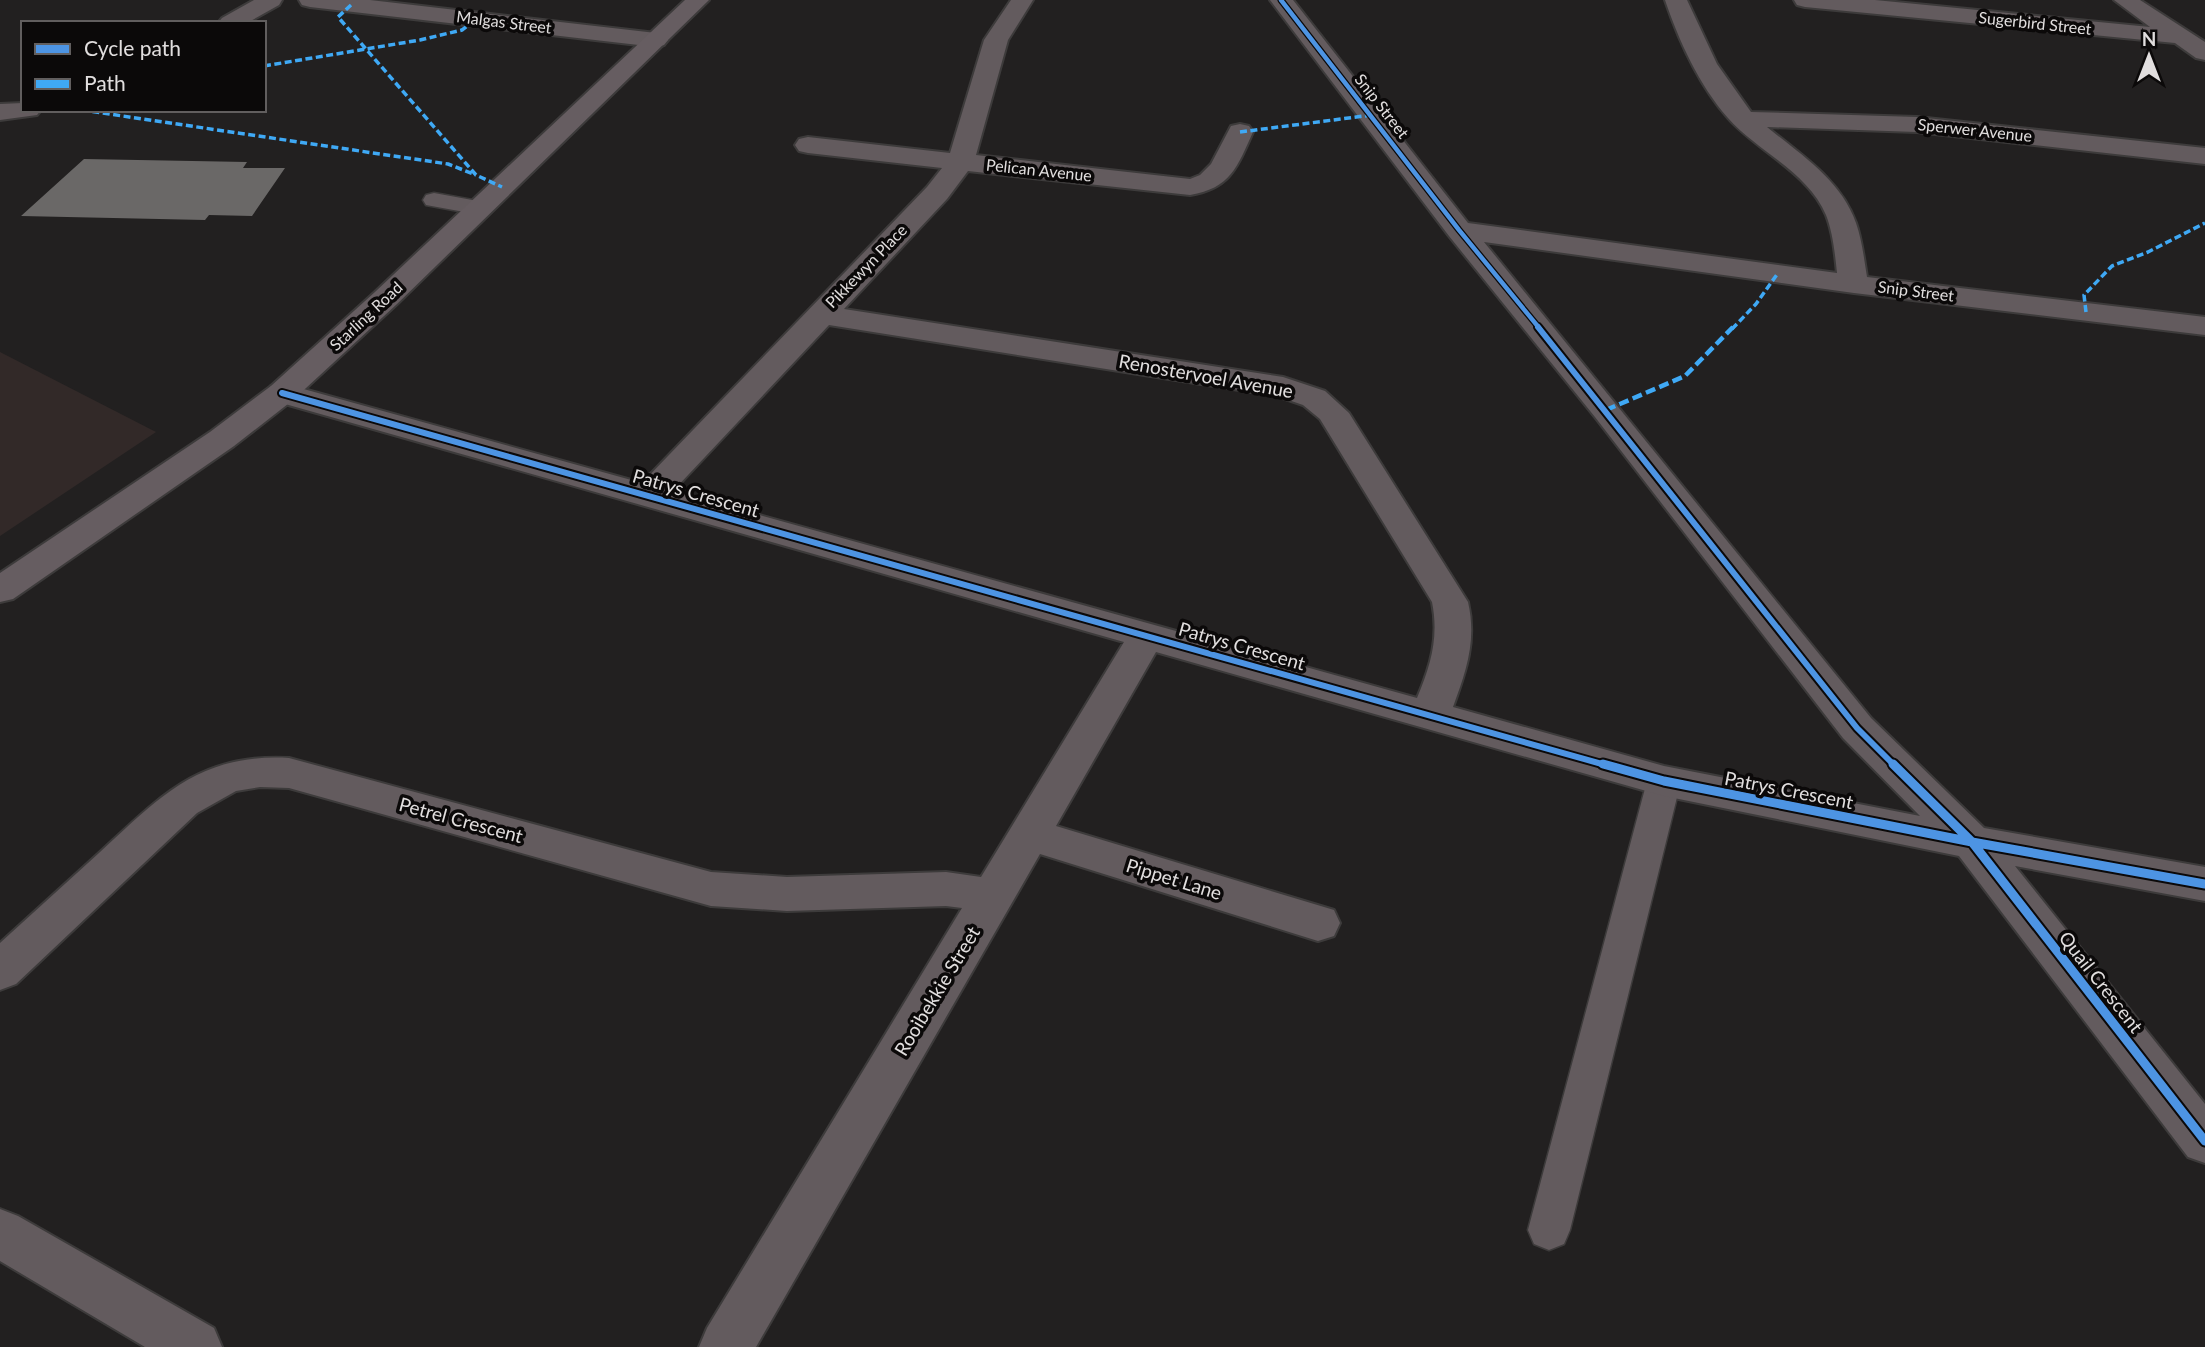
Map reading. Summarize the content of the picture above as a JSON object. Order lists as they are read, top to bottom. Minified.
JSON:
{"streets":{"street":["Malgas Street","Sugerbird Street","Snip Street","Sperwer Avenue","Pelican Avenue","Pikkewyn Place","Starling Road","Renostervoel Avenue","Patrys Crescent","Petrel Crescent","Pippet Lane","Quail Crescent","Rooibekkie Street"]},"crossings":[["Malgas Street","Starling Road"],["Snip Street","Quail Crescent"],["Pelican Avenue","Pikkewyn Place"],["Pikkewyn Place","Renostervoel Avenue"],["Pikkewyn Place","Patrys Crescent"],["Starling Road","Patrys Crescent"],["Renostervoel Avenue","Patrys Crescent"],["Patrys Crescent","Quail Crescent"],["Patrys Crescent","Rooibekkie Street"],["Petrel Crescent","Rooibekkie Street"],["Pippet Lane","Rooibekkie Street"]],"legend":["Cycle path","Path"],"north":"top"}
